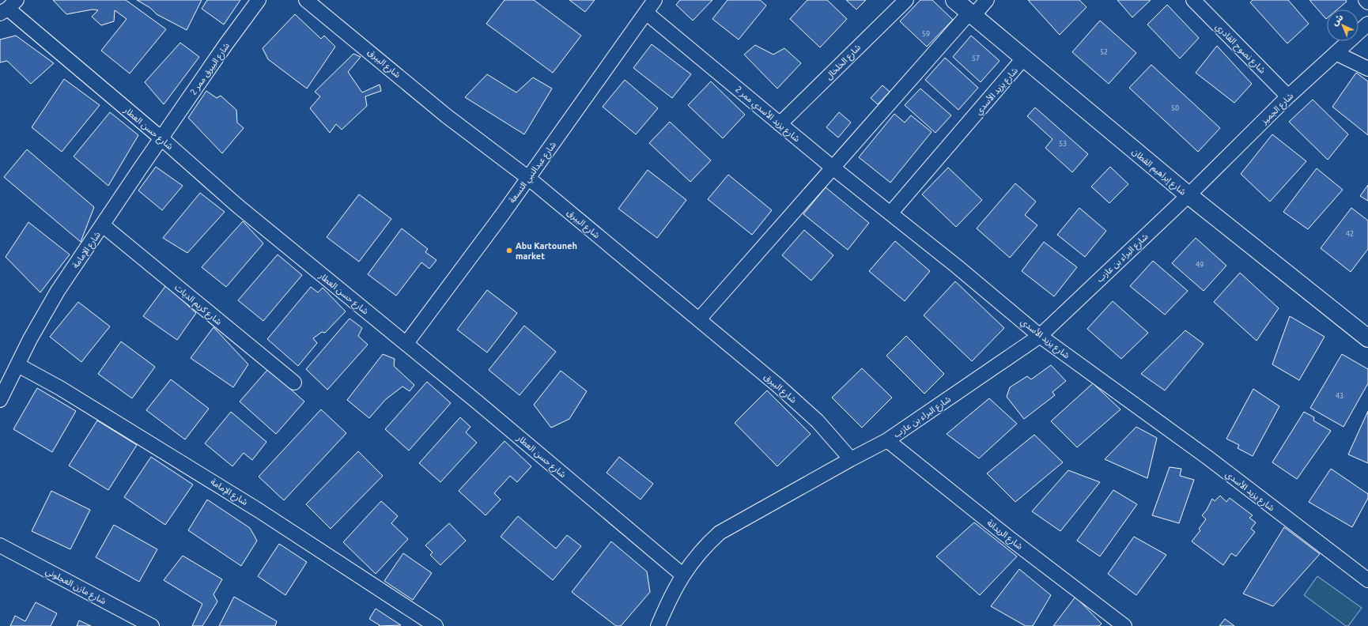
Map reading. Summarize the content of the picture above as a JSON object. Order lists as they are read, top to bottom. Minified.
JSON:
{"streets":{"street":["شارع نصوح القادري","شارع الخلخال","شارع البيرق","شارع البيرق ممر 2","شارع يزيد الأسدي","شارع الجميز","شارع يزيد الأسدي ممر 2","شارع حسن العطار","شارع إبراهيم القطان","شارع عبدالنبي التسعة","شارع الإمامة","شارع البراء بن عازب","شارع كريم الديات","شارع الريدانة","شارع مازن العجلوني"]},"crossings":[["شارع نصوح القادري","شارع الجميز"],["شارع الخلخال","شارع يزيد الأسدي ممر 2"],["شارع البيرق","شارع عبدالنبي التسعة"],["شارع البيرق","شارع البراء بن عازب"],["شارع البيرق ممر 2","شارع حسن العطار"],["شارع البيرق ممر 2","شارع الإمامة"],["شارع يزيد الأسدي","شارع يزيد الأسدي ممر 2"],["شارع يزيد الأسدي","شارع إبراهيم القطان"],["شارع يزيد الأسدي","شارع البراء بن عازب"],["شارع الجميز","شارع إبراهيم القطان"],["شارع الجميز","شارع البراء بن عازب"],["شارع يزيد الأسدي ممر 2","شارع عبدالنبي التسعة"],["شارع حسن العطار","شارع عبدالنبي التسعة"],["شارع حسن العطار","شارع الإمامة"],["شارع حسن العطار","شارع البراء بن عازب"],["شارع إبراهيم القطان","شارع البراء بن عازب"],["شارع الإمامة","شارع كريم الديات"],["شارع البراء بن عازب","شارع الريدانة"]],"places":["Abu Kartouneh market"],"house_numbers":["59","52","57","50","53","42","49","43"],"north":"top left"}
